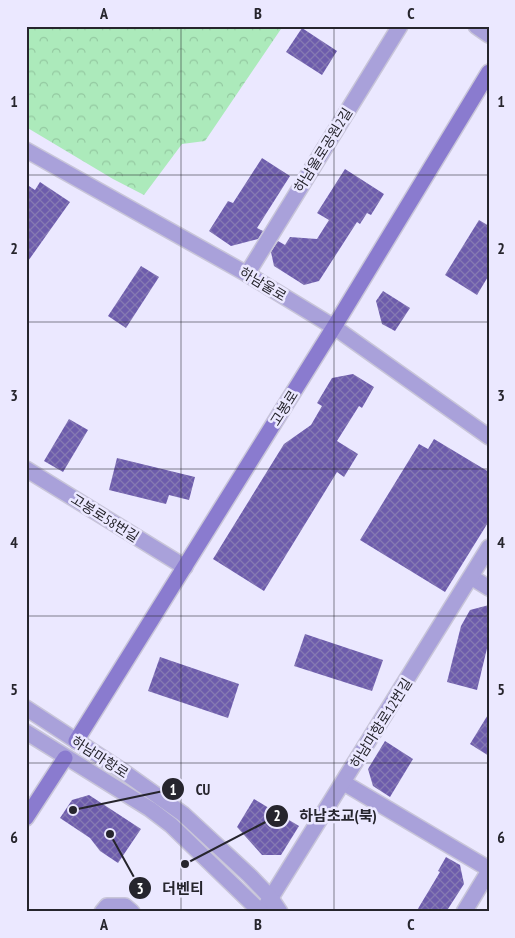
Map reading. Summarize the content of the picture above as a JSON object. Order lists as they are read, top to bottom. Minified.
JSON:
{"streets":{"main road":["고봉로"],"street":["하남울로공원2길","하남울로","고봉로58번길","하남마항로12번길","하남마항로"]},"crossings":[["하남울로공원2길","하남울로"],["하남울로","고봉로"],["고봉로","고봉로58번길"],["고봉로","하남마항로"],["하남마항로12번길","하남마항로"]],"places":["CU","더벤티","하남초교(북)"],"grid":{"columns":["A","B","C"],"rows":["1","2","3","4","5","6"]}}
